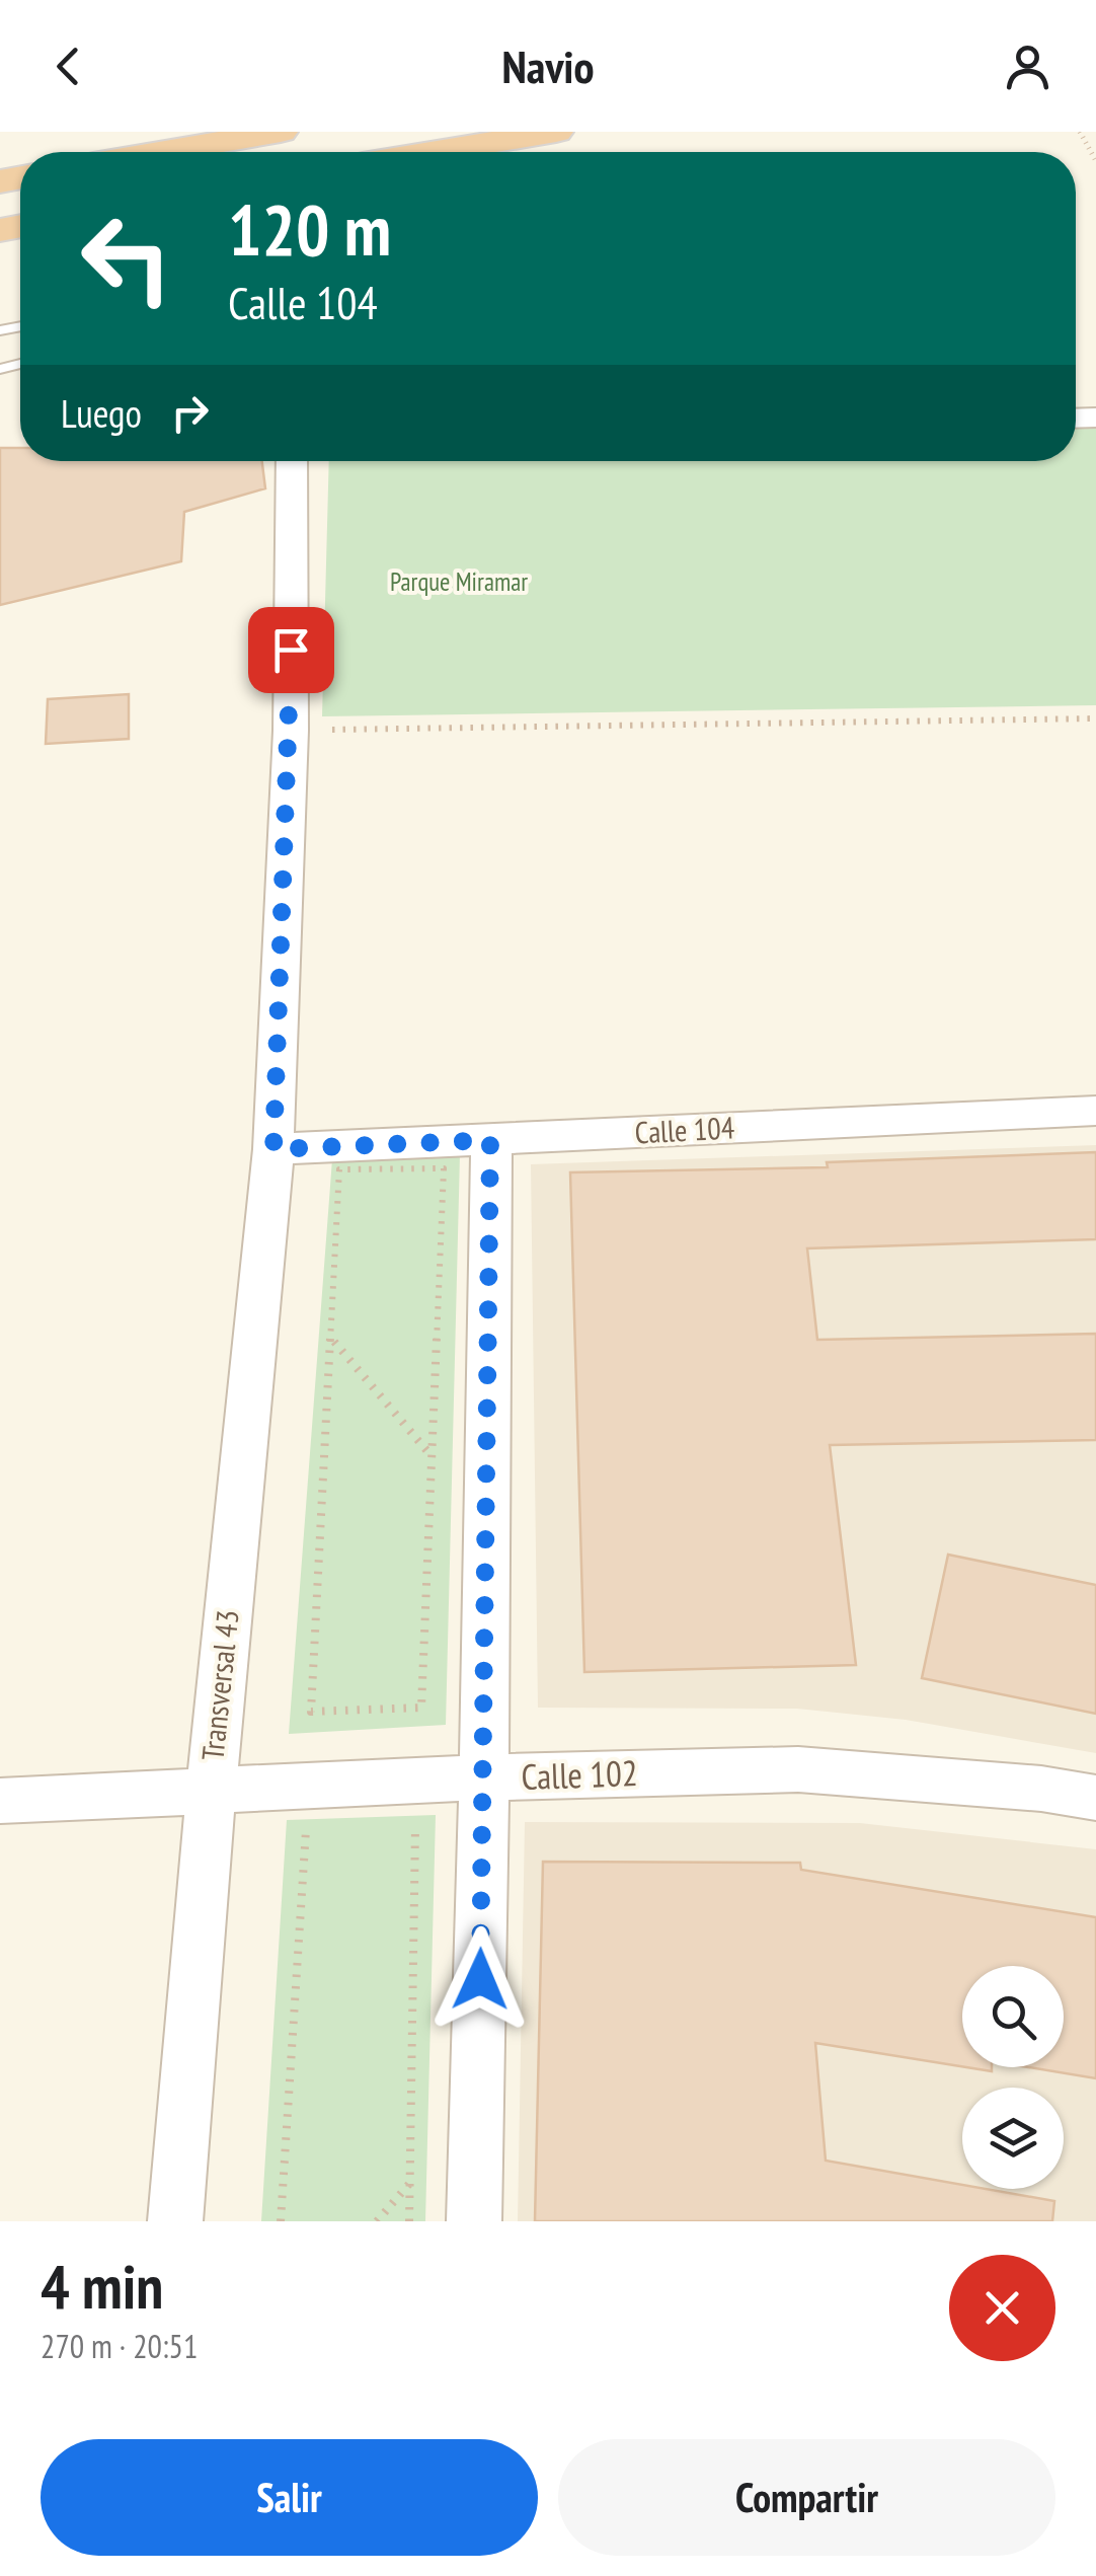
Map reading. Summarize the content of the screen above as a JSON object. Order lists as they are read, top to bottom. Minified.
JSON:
{"streets":{"street":["Calle 104","Transversal 43","Calle 102"]},"crossings":[["Calle 104","Transversal 43"],["Transversal 43","Calle 102"]],"parks":["Parque Miramar"],"page":{"header":"Navio","turn":["120 m","Calle 104"],"then":"Luego","heading":["4 min","270 m · 20:51"],"buttons":["Salir","Compartir"]}}
